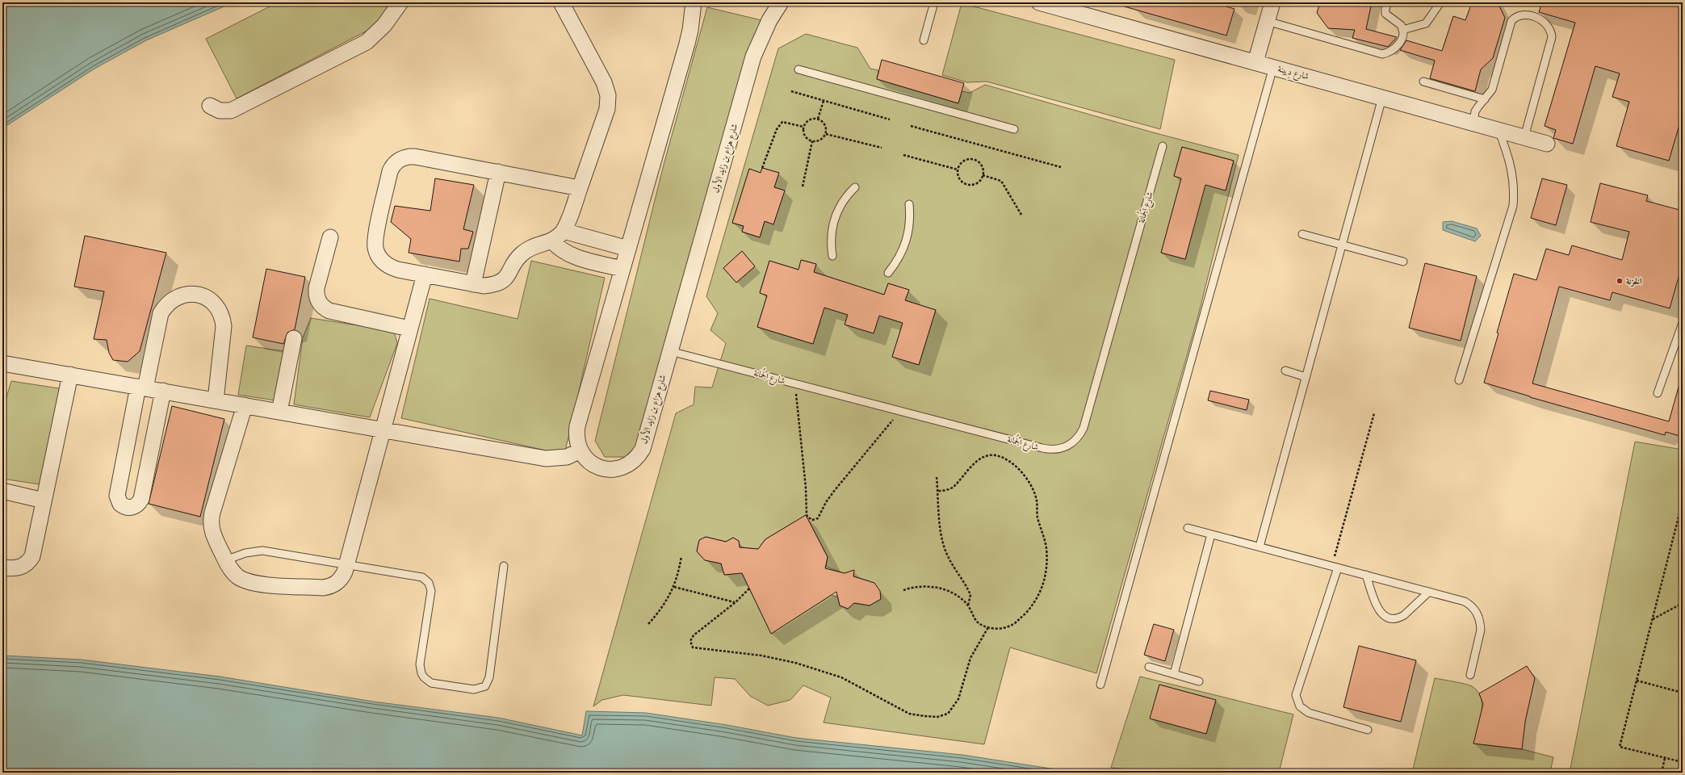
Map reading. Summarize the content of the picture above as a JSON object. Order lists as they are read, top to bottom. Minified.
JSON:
{"streets":{"street":["شارع دِيينة","شارع هزاع بن زايد الأول"],"lane":["شارع الجُمانة"]},"crossings":[["شارع هزاع بن زايد الأول","شارع الجُمانة"]],"places":["الخزنة"]}
